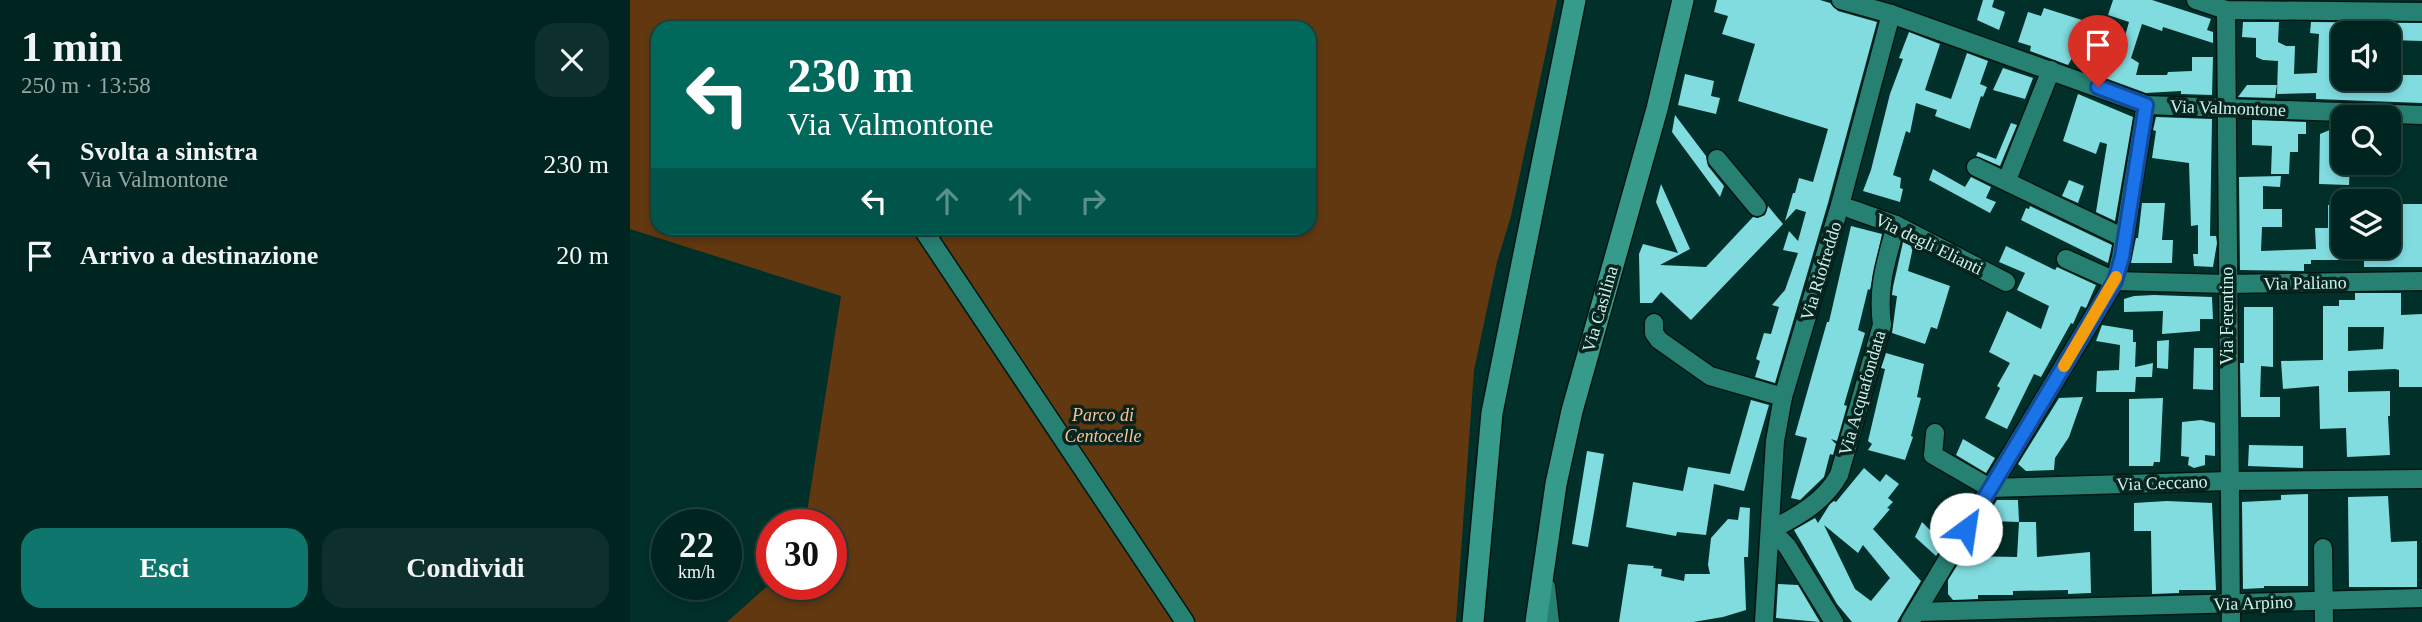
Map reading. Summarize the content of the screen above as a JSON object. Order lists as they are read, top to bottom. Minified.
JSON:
{"streets":{"main road":["Via Casilina"],"street":["Via Valmontone","Via degli Elianti","Via Riofreddo","Via Paliano","Via Ferentino","Via Acquafondata","Via Ceccano","Via Arpino"]},"crossings":[["Via Valmontone","Via Riofreddo"],["Via Valmontone","Via Ferentino"],["Via degli Elianti","Via Acquafondata"],["Via Riofreddo","Via Acquafondata"],["Via Paliano","Via Ferentino"],["Via Ferentino","Via Ceccano"],["Via Ferentino","Via Arpino"]],"parks":["Parco di Centocelle"],"page":{"heading":["1 min","250 m · 13:58"],"turn":["230 m","Via Valmontone"],"list":[{"name":"Svolta a sinistra","note":"Via Valmontone","value":"230 m"},{"name":"Arrivo a destinazione","value":"20 m"}],"speed":"22 km/h","limit":"30","buttons":["Esci","Condividi"]}}
